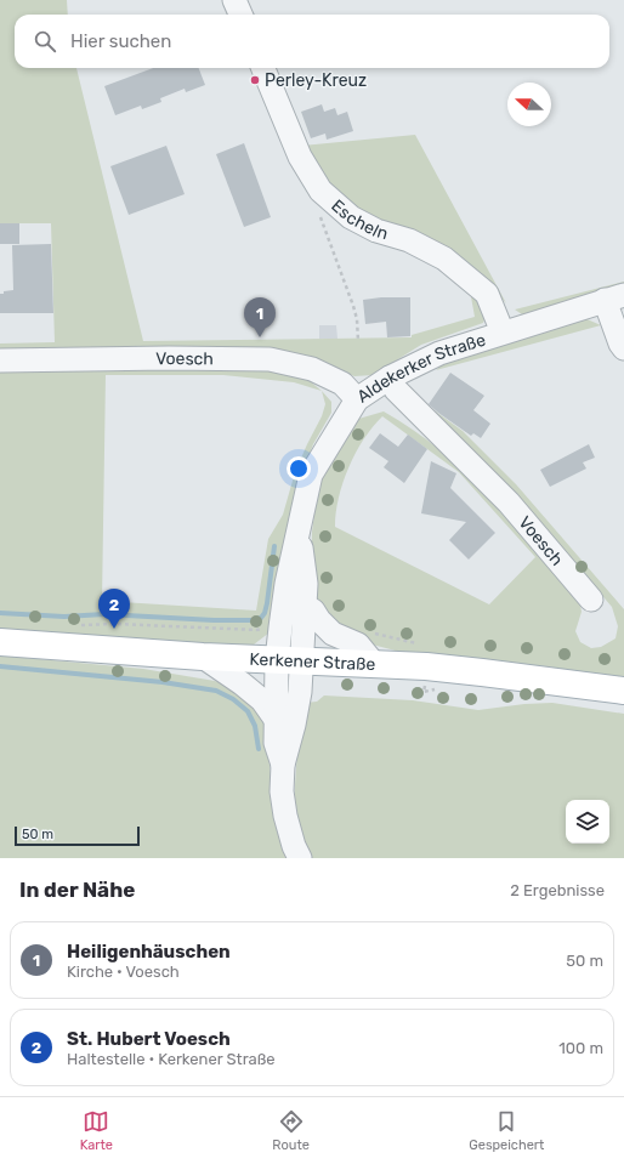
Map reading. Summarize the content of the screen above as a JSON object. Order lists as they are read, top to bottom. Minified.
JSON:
{"streets":{"main road":["Kerkener Straße"],"street":["Escheln","Voesch","Aldekerker Straße"]},"crossings":[["Escheln","Aldekerker Straße"],["Voesch","Aldekerker Straße"],["Aldekerker Straße","Kerkener Straße"]],"places":["Perley-Kreuz"],"scale_bar":"50 m","north":"left","page":{"search":"Hier suchen","pins":["1","2"],"scale":"50 m","heading":["In der Nähe","2 Ergebnisse"],"list":[{"mark":"1","name":"Heiligenhäuschen","note":"Kirche · Voesch","value":"50 m"},{"mark":"2","name":"St. Hubert Voesch","note":"Haltestelle · Kerkener Straße","value":"100 m"}],"nav":["Karte","Route","Gespeichert"]}}
